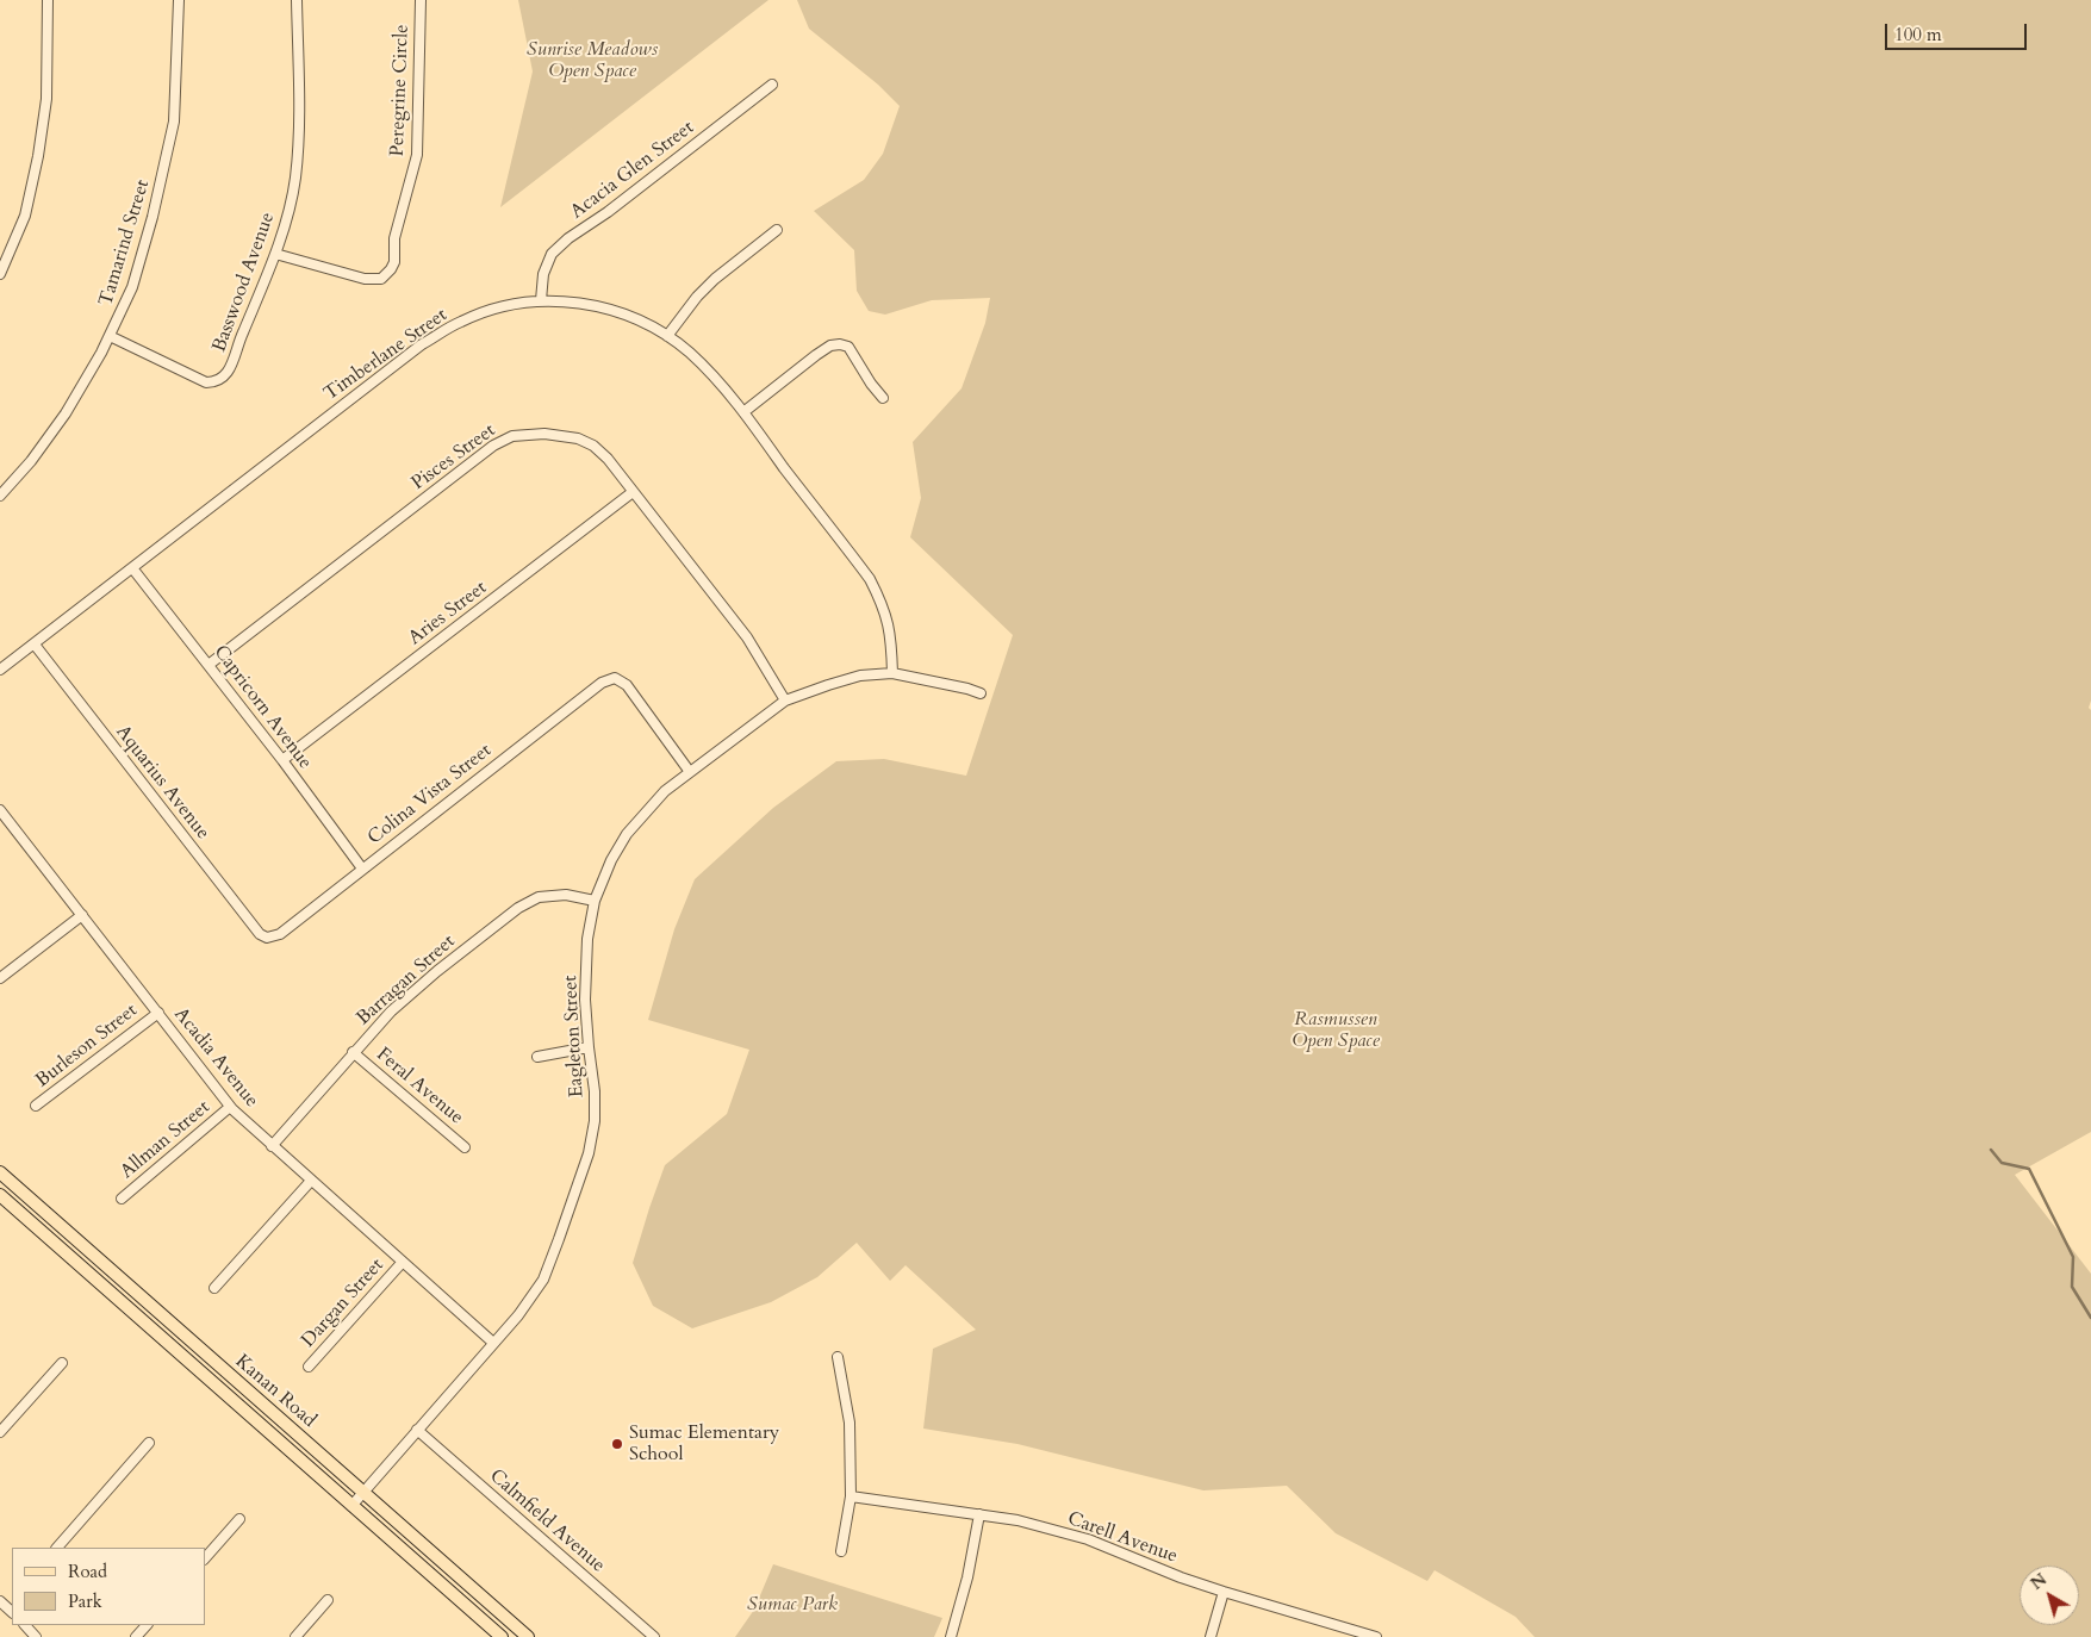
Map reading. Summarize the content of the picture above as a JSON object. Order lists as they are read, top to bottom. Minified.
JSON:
{"streets":{"main road":["Kanan Road"],"street":["Peregrine Circle","Acacia Glen Street","Tamarind Street","Basswood Avenue","Timberlane Street","Pisces Street","Aries Street","Capricorn Avenue","Aquarius Avenue","Colina Vista Street","Barragan Street","Eagleton Street","Burleson Street","Acadia Avenue","Feral Avenue","Allman Street","Dargan Street","Calmfield Avenue","Carell Avenue"]},"crossings":[["Peregrine Circle","Basswood Avenue"],["Acacia Glen Street","Timberlane Street"],["Tamarind Street","Basswood Avenue"],["Timberlane Street","Capricorn Avenue"],["Timberlane Street","Aquarius Avenue"],["Timberlane Street","Eagleton Street"],["Pisces Street","Aries Street"],["Pisces Street","Capricorn Avenue"],["Pisces Street","Eagleton Street"],["Aries Street","Capricorn Avenue"],["Capricorn Avenue","Colina Vista Street"],["Aquarius Avenue","Colina Vista Street"],["Colina Vista Street","Eagleton Street"],["Barragan Street","Eagleton Street"],["Barragan Street","Acadia Avenue"],["Barragan Street","Feral Avenue"],["Eagleton Street","Acadia Avenue"],["Eagleton Street","Kanan Road"],["Eagleton Street","Calmfield Avenue"],["Burleson Street","Acadia Avenue"],["Acadia Avenue","Allman Street"],["Acadia Avenue","Dargan Street"]],"parks":["Sunrise Meadows Open Space","Rasmussen Open Space","Sumac Park"],"places":["Sumac Elementary School"],"legend":["Road","Park"],"scale_bar":"100 m","north":"top left"}
